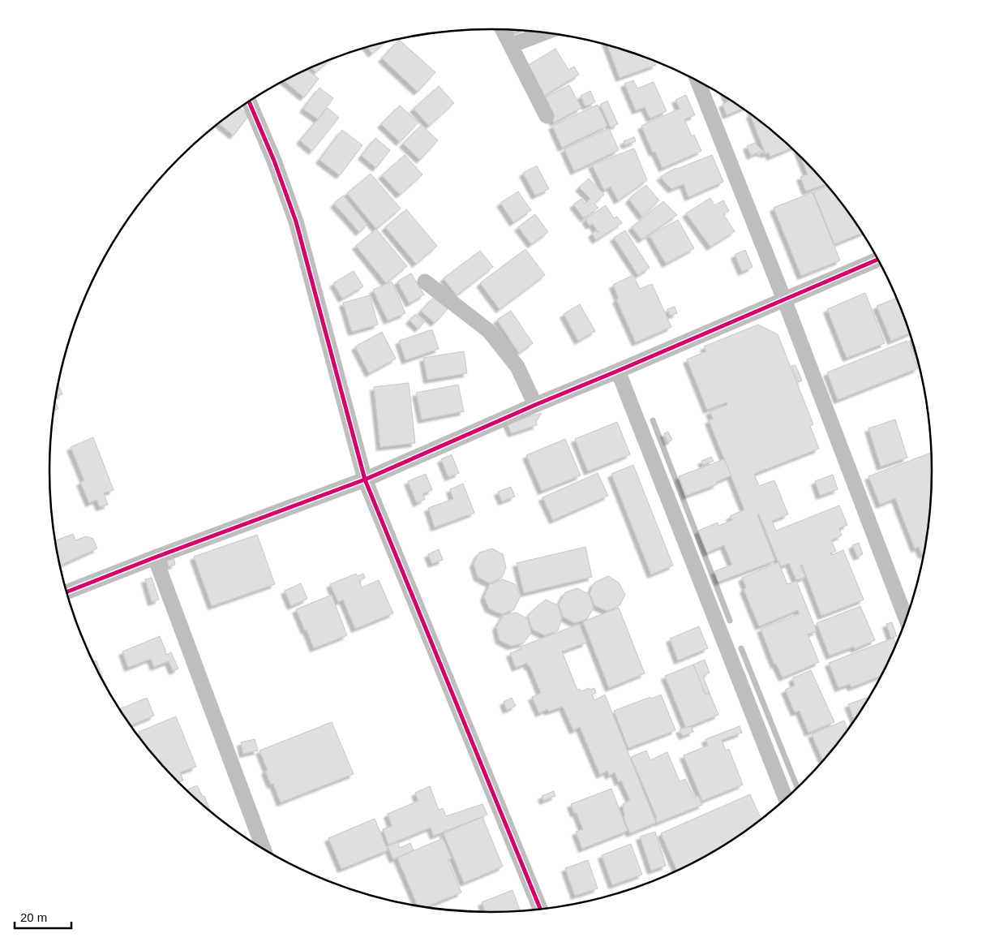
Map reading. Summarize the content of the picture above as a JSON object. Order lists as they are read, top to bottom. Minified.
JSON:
{"scale_bar":"20 m"}
